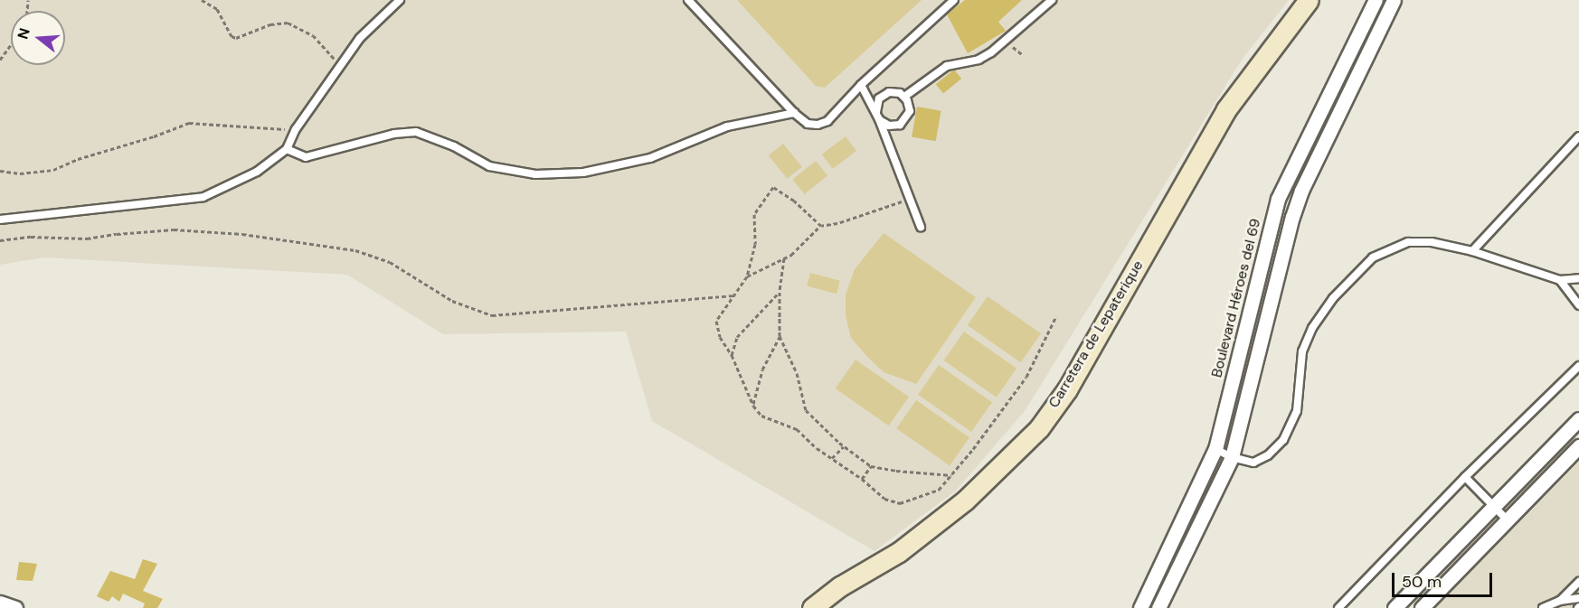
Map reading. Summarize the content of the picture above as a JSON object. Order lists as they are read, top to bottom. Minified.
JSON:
{"streets":{"main road":["Carretera de Lepaterique"],"street":["Boulevard Héroes del 69"]},"scale_bar":"50 m","north":"left"}
